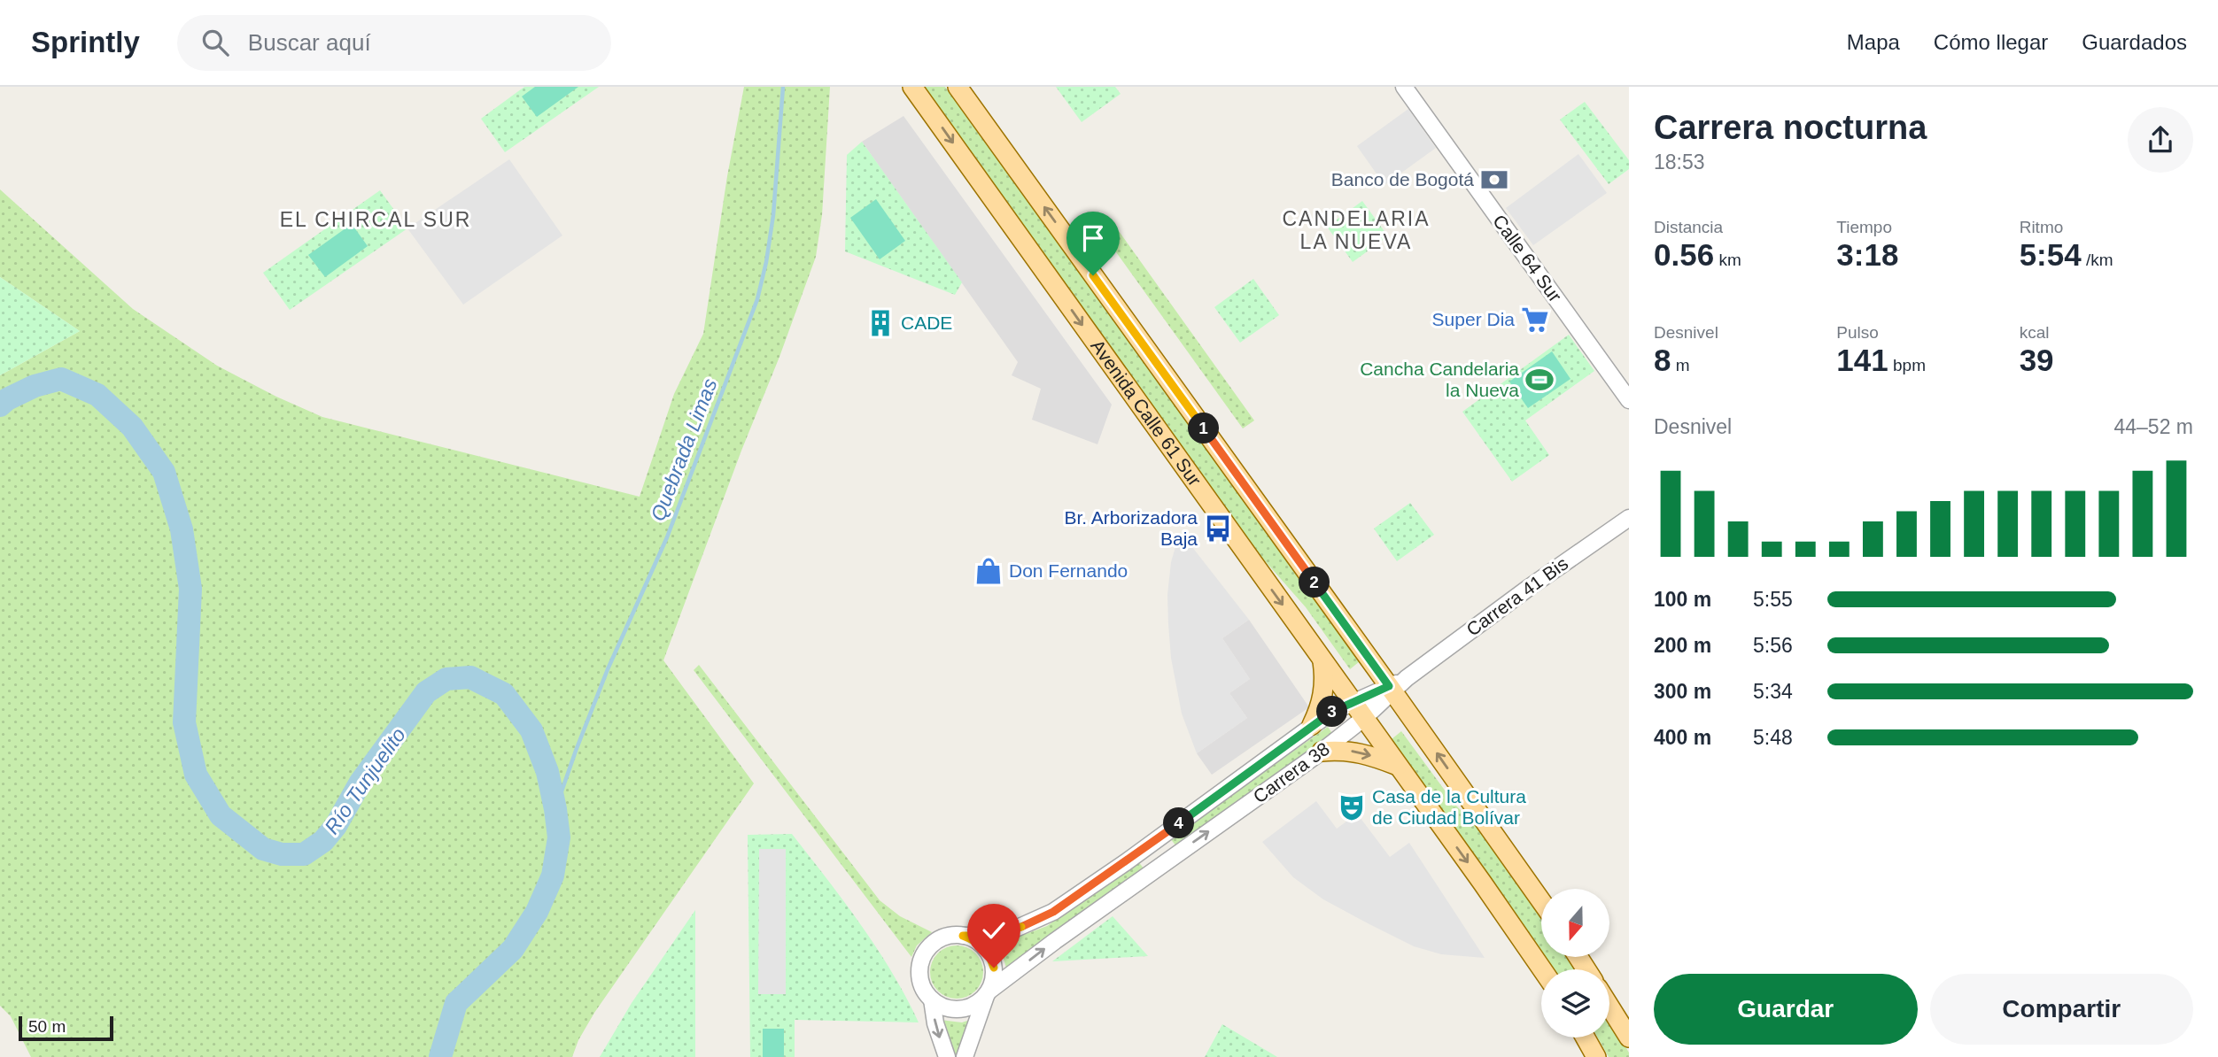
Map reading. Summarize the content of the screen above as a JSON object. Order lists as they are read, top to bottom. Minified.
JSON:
{"streets":{"main road":["Avenida Calle 61 Sur"],"street":["Calle 64 Sur","Carrera 41 Bis","Carrera 38"]},"crossings":[["Avenida Calle 61 Sur","Carrera 38"],["Carrera 41 Bis","Carrera 38"]],"districts":["CANDELARIA LA NUEVA","EL CHIRCAL SUR"],"water":["Quebrada Limas","Río Tunjuelito"],"places":{"bank":["Banco de Bogotá"],"supermarket":["Super Dia"],"building":["CADE"],"sports":["Cancha Candelaria la Nueva"],"bus stop":["Br. Arborizadora Baja"],"shop":["Don Fernando"],"theatre":["Casa de la Cultura de Ciudad Bolívar"]},"scale_bar":"50 m","north":"bottom","page":{"header":"Sprintly","search":"Buscar aquí","nav":["Mapa","Cómo llegar","Guardados"],"heading":["Carrera nocturna","18:53"],"stats":[["Distancia","0.56 km"],["Tiempo","3:18"],["Ritmo","5:54 /km"],["Desnivel","8 m"],["Pulso","141 bpm"],["kcal","39"]],"chart":["Desnivel","44–52 m"],"pins":["1","2","3","4"],"list":[{"name":"100 m","note":"5:55"},{"name":"200 m","note":"5:56"},{"name":"300 m","note":"5:34"},{"name":"400 m","note":"5:48"}],"buttons":["Guardar","Compartir"],"scale":"50 m"}}
